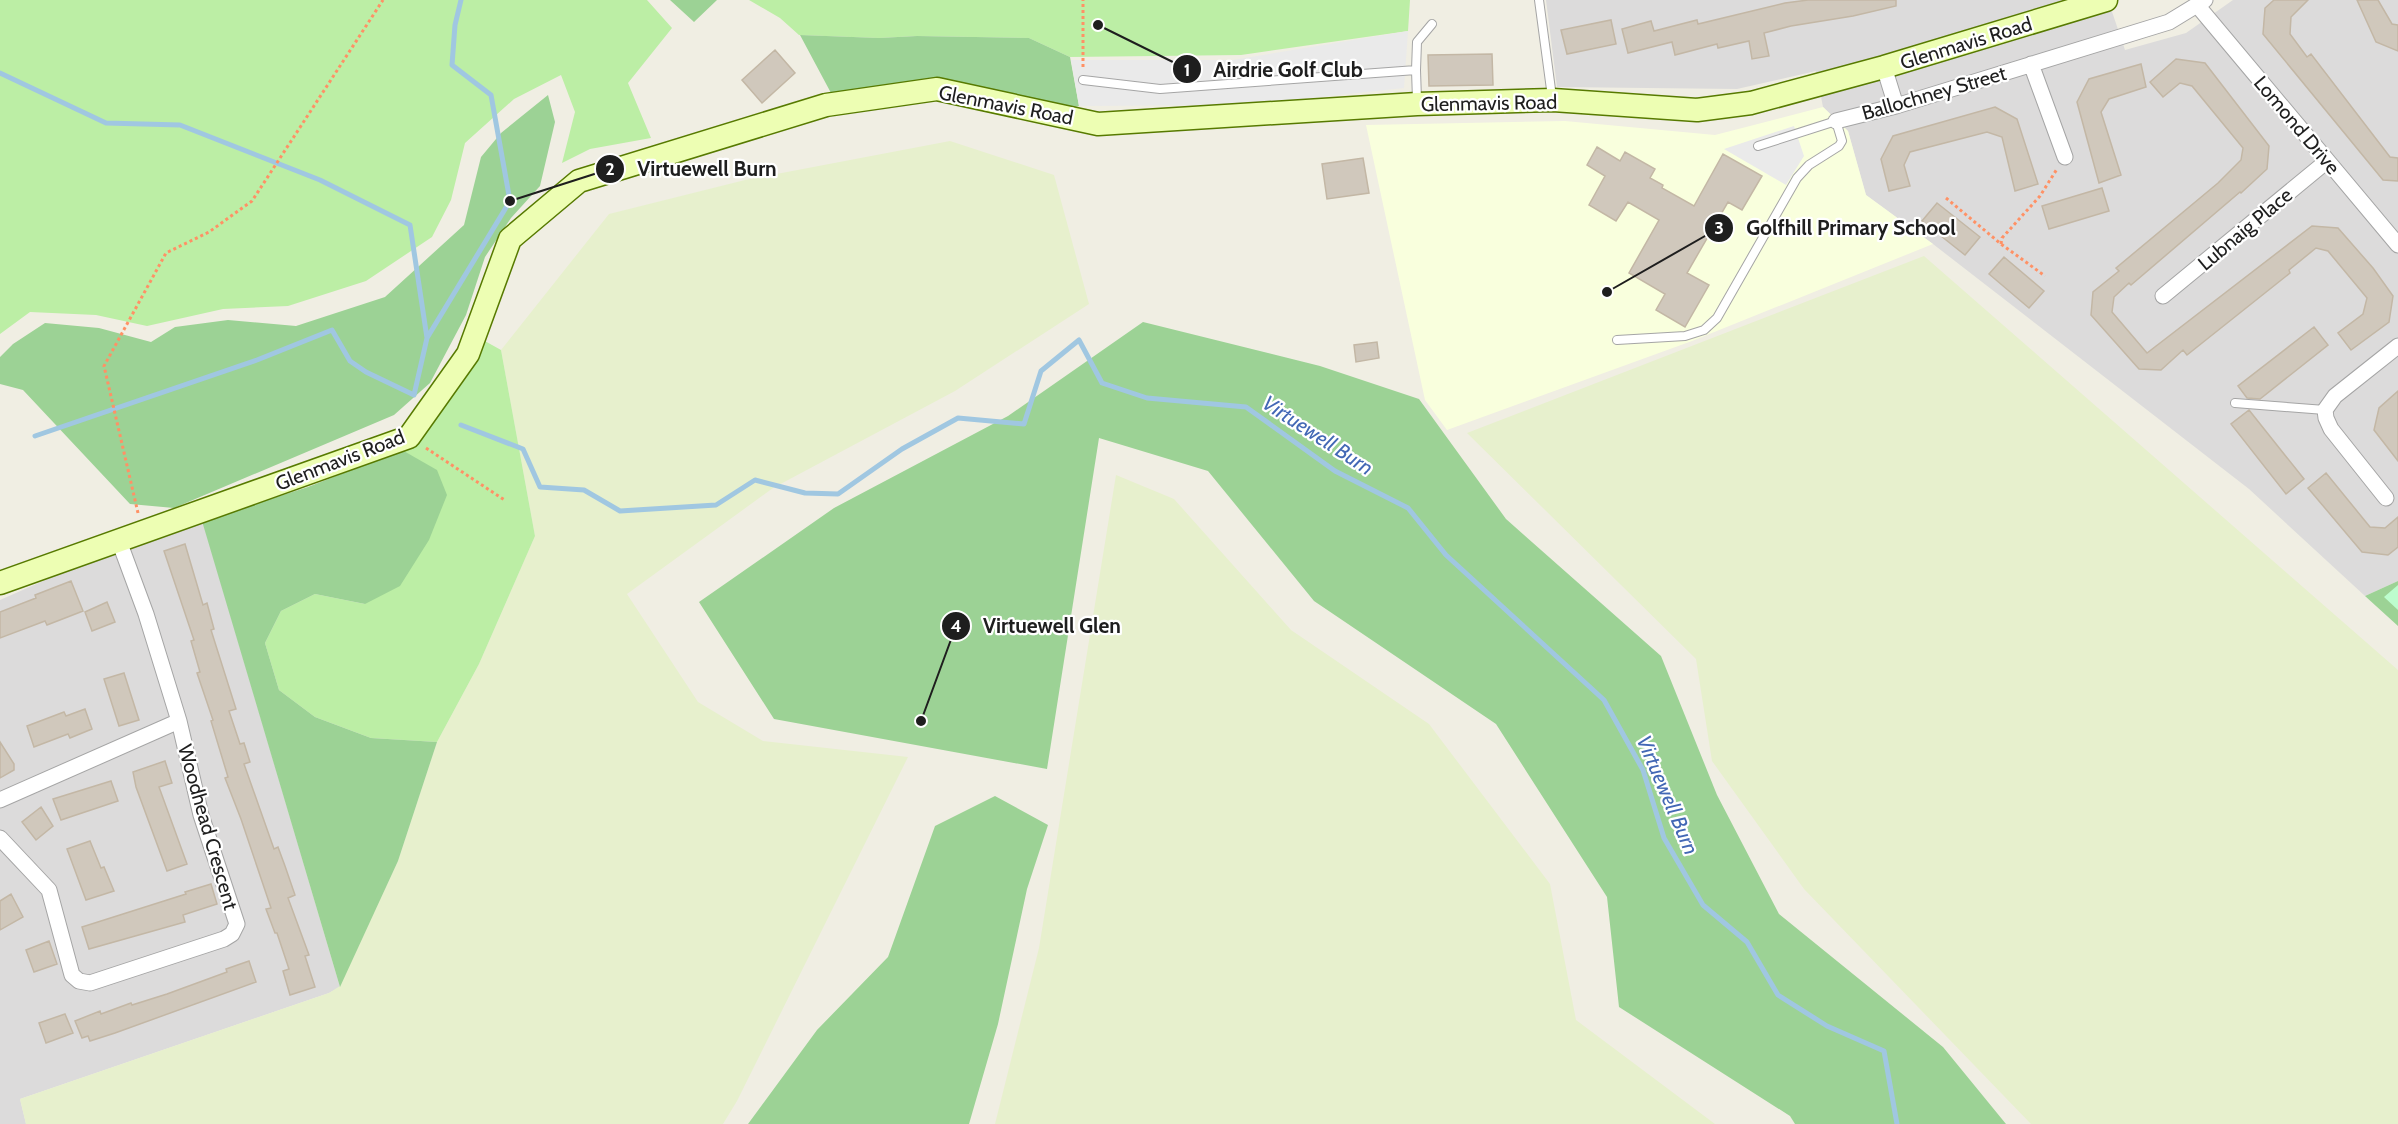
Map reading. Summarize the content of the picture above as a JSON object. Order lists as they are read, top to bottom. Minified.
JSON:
{"streets":{"main road":["Glenmavis Road"],"street":["Ballochney Street","Lomond Drive","Lubnaig Place","Woodhead Crescent"]},"crossings":[["Glenmavis Road","Woodhead Crescent"],["Ballochney Street","Lomond Drive"],["Lomond Drive","Lubnaig Place"]],"water":["Virtuewell Burn"],"places":["Airdrie Golf Club","Virtuewell Burn","Golfhill Primary School","Virtuewell Glen"]}
